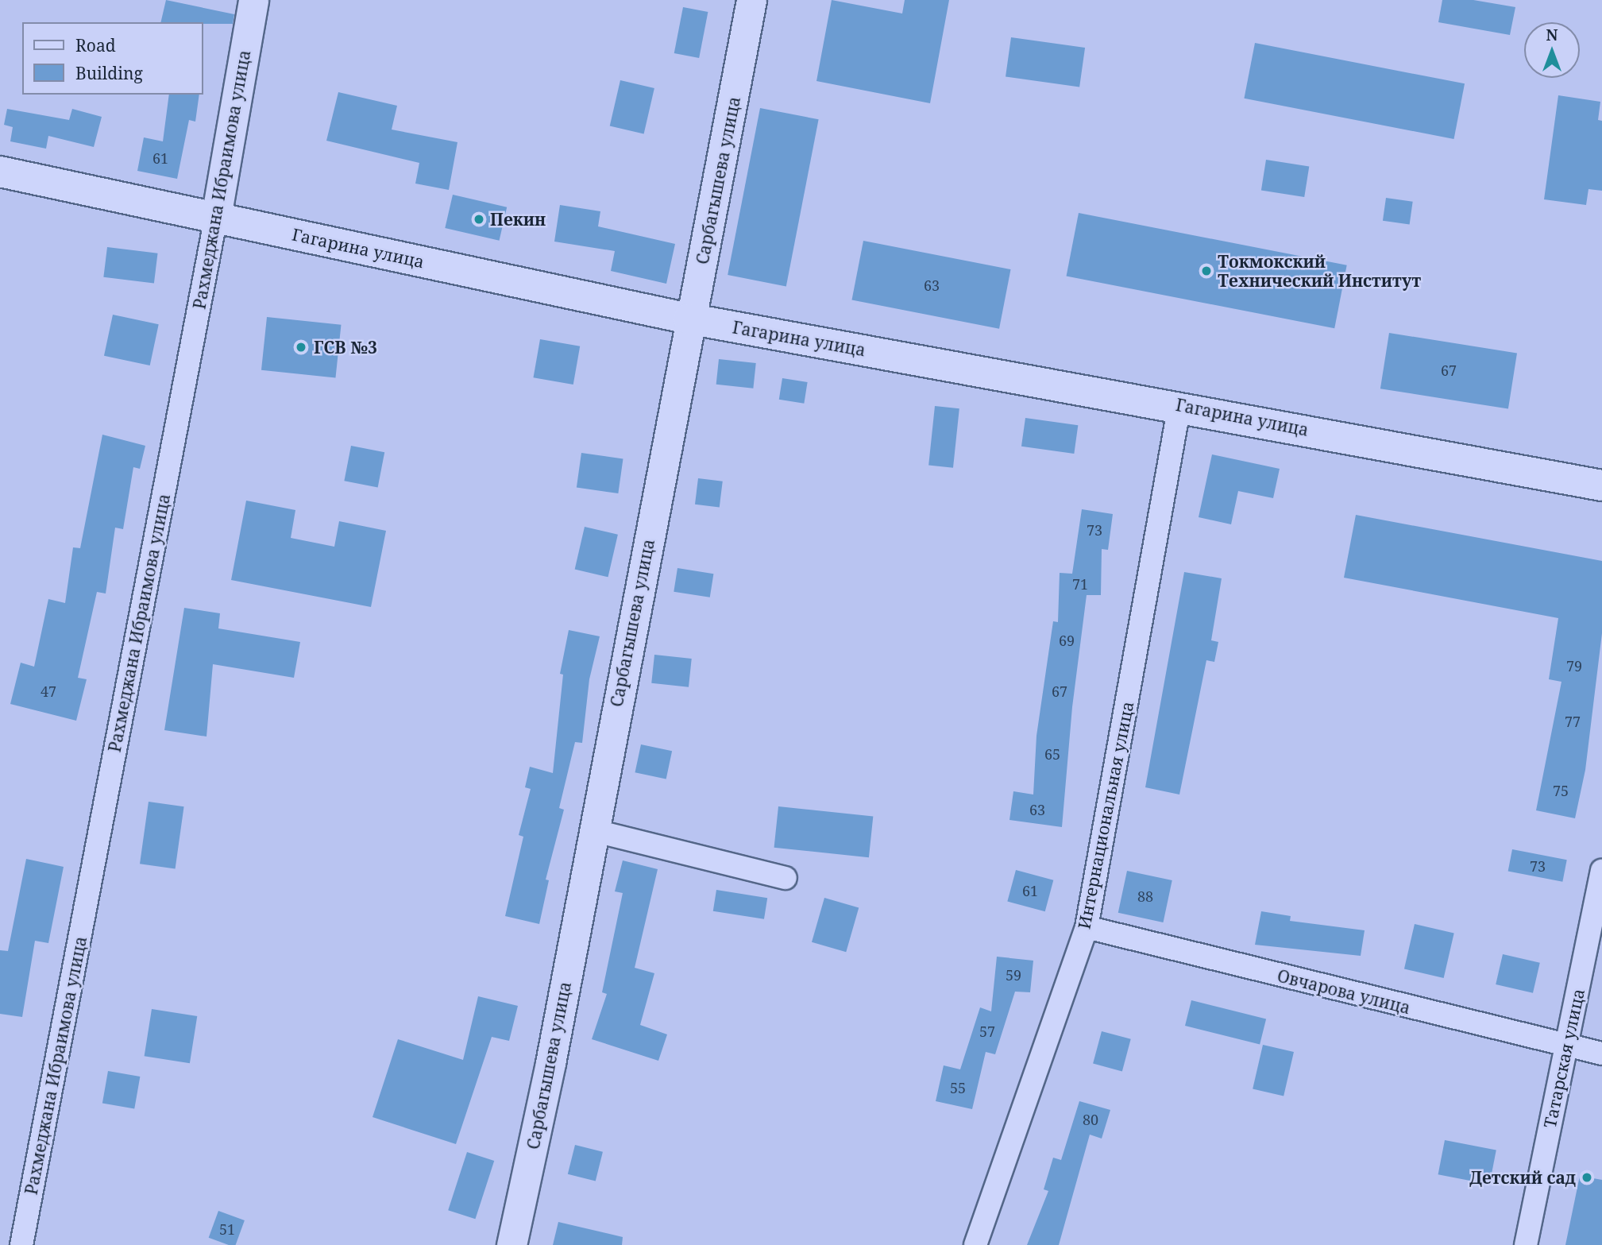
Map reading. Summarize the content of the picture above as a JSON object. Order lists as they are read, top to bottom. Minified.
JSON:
{"streets":{"main road":["Гагарина улица"],"street":["Рахмеджана Ибраимова улица","Сарбагышева улица","Интернациональная улица","Овчарова улица","Татарская улица"]},"crossings":[["Рахмеджана Ибраимова улица","Гагарина улица"],["Сарбагышева улица","Гагарина улица"],["Гагарина улица","Интернациональная улица"],["Интернациональная улица","Овчарова улица"],["Овчарова улица","Татарская улица"]],"places":["Пекин","Токмокский Технический Институт","ГСВ №3","Детский сад"],"house_numbers":["61","63","67","73","71","69","79","47","67","77","65","75","63","73","61","88","59","57","55","80","51"],"legend":["Road","Building"],"north":"top"}
